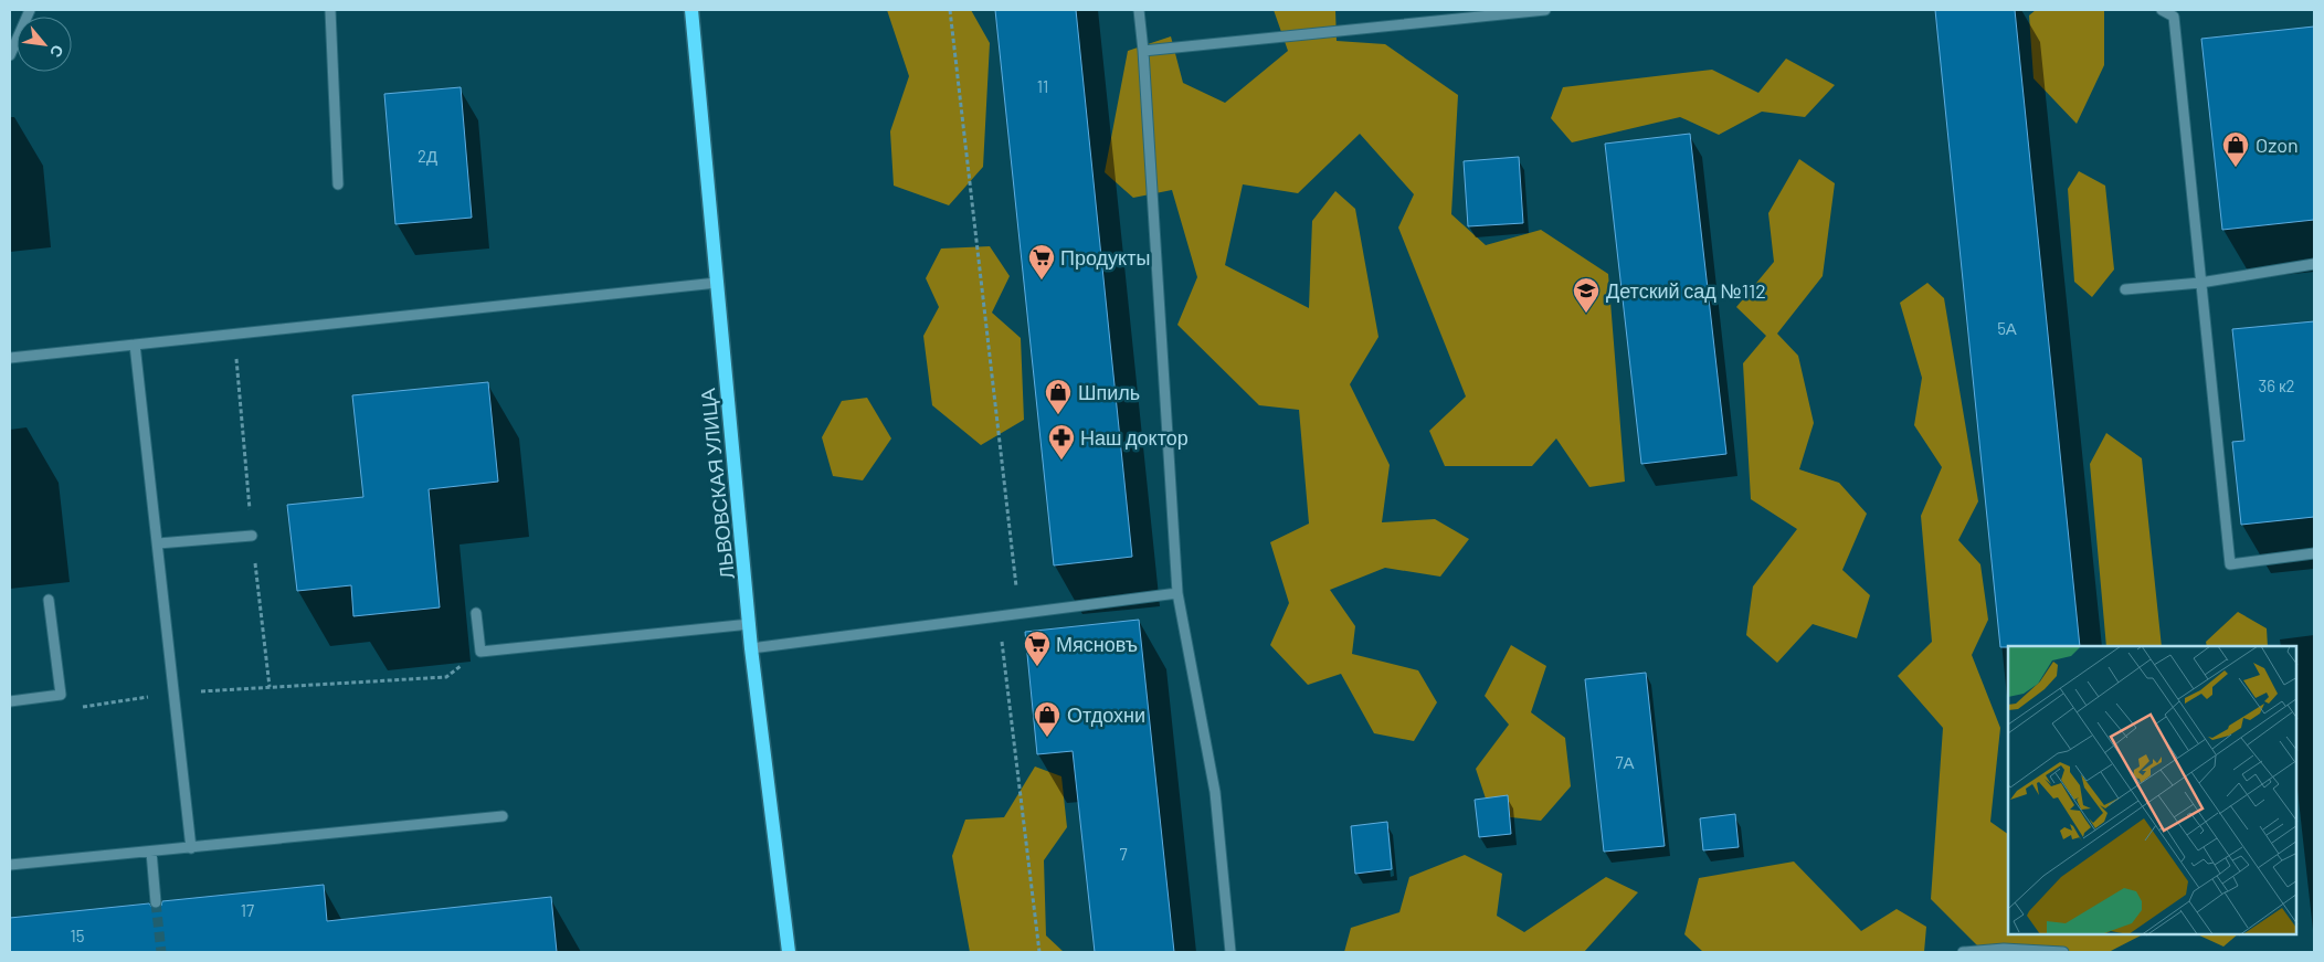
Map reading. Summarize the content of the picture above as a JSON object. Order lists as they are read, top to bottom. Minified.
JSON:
{"streets":{"main road":["ЛЬВОВСКАЯ УЛИЦА"]},"places":{"shop":["Ozon","Шпиль","Отдохни"],"supermarket":["Продукты","Мясновъ"],"school or university":["Детский сад №112"],"pharmacy":["Наш доктор"]},"house_numbers":["11","2Д","5А","36 к2","7А","7","17","15"],"north":"bottom right"}
